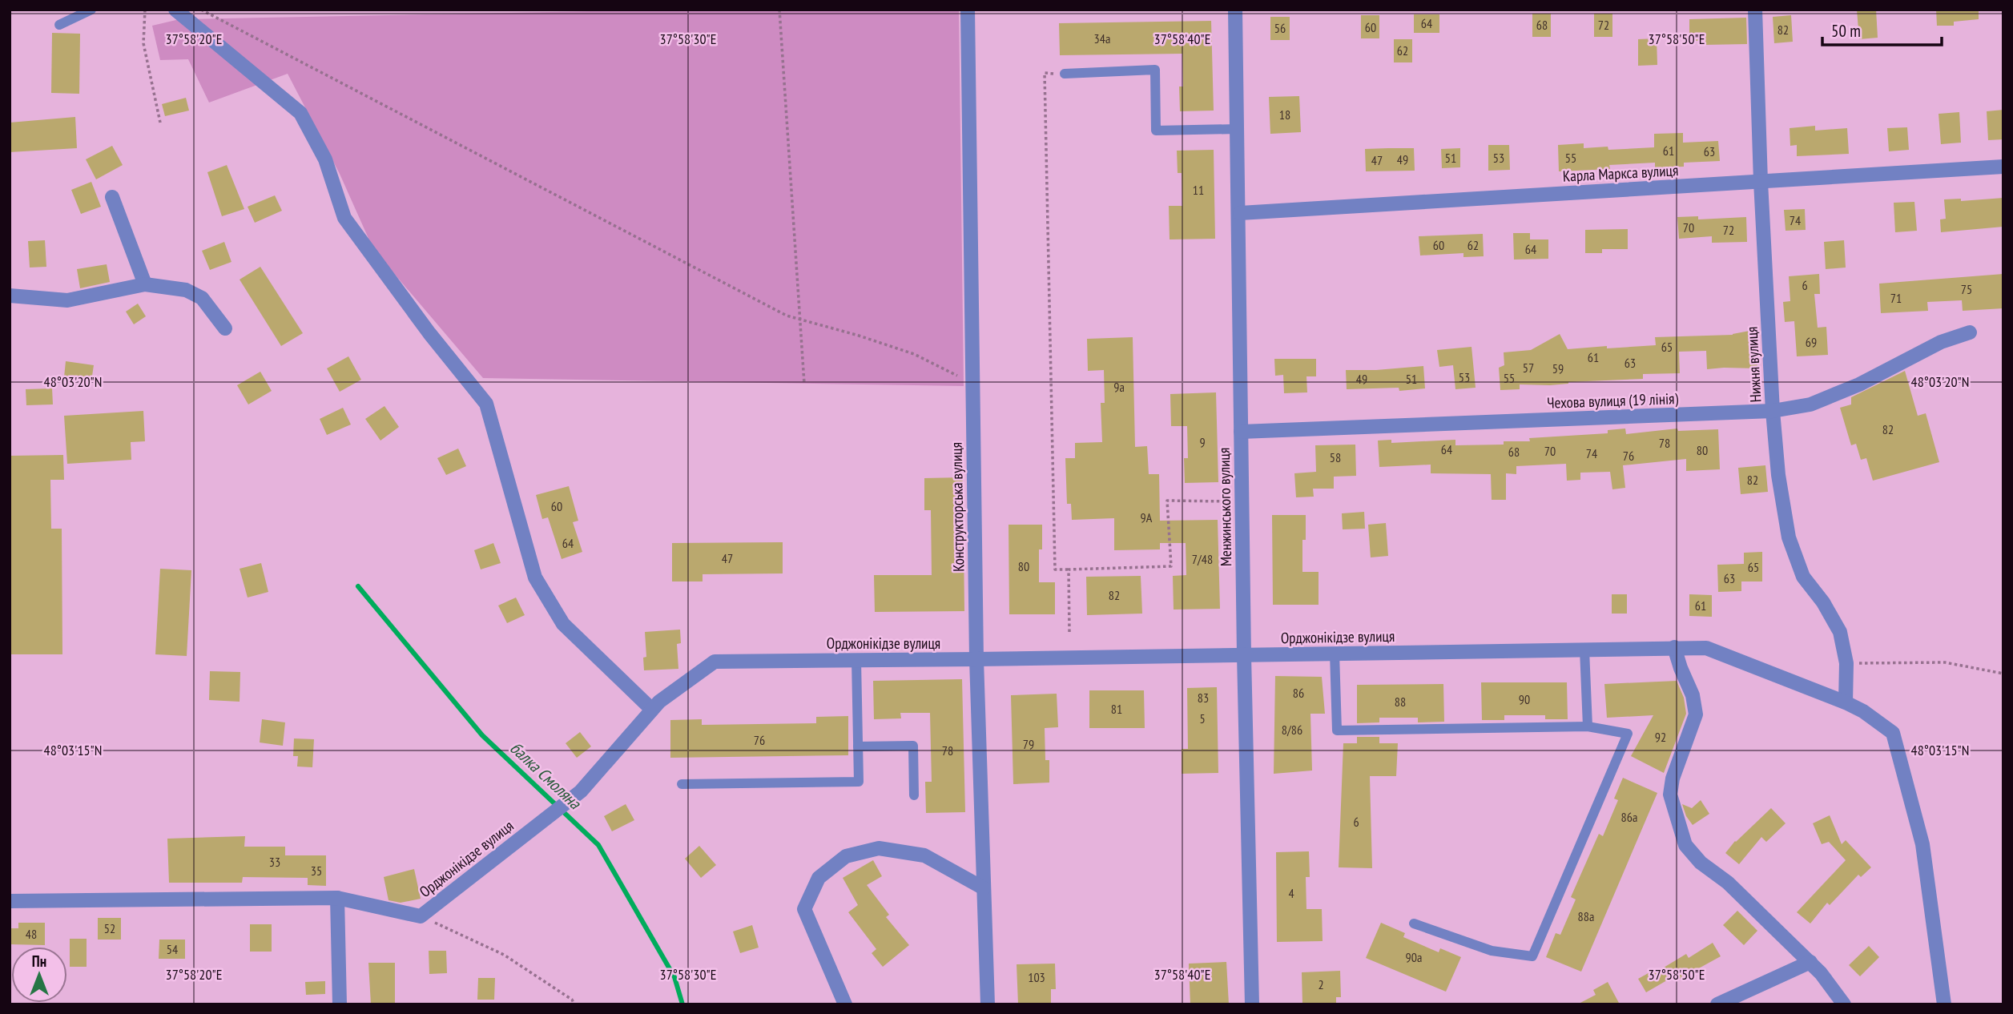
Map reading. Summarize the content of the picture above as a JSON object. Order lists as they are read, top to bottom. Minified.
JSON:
{"streets":{"street":["Карла Маркса вулиця","Нижня вулиця","Чехова вулиця (19 лiнiя)","Конструкторська вулиця","Менжинського вулиця","Орджонікідзе вулиця"]},"crossings":[["Карла Маркса вулиця","Нижня вулиця"],["Карла Маркса вулиця","Менжинського вулиця"],["Нижня вулиця","Чехова вулиця (19 лiнiя)"],["Нижня вулиця","Орджонікідзе вулиця"],["Чехова вулиця (19 лiнiя)","Менжинського вулиця"],["Конструкторська вулиця","Орджонікідзе вулиця"],["Менжинського вулиця","Орджонікідзе вулиця"]],"water":["балка Смоляна"],"house_numbers":["64","68","72","60","56","82","34а","62","18","61","63","51","53","55","49","47","11","74","70","72","60","62","64","6","75","71","69","65","61","63","57","59","53","55","49","51","9а","82","9","78","64","80","70","68","74","76","58","82","60","9А","64","47","7/48","80","65","63","82","61","86","83","90","88","81","5","8/86","92","76","79","78","86а","6","33","35","4","88а","52","48","54","90а","103","2"],"scale_bar":"50 m","north":"top","coordinates":["37°58'20\"E","37°58'30\"E","37°58'40\"E","37°58'50\"E","48°03'20\"N","48°03'15\"N"]}
